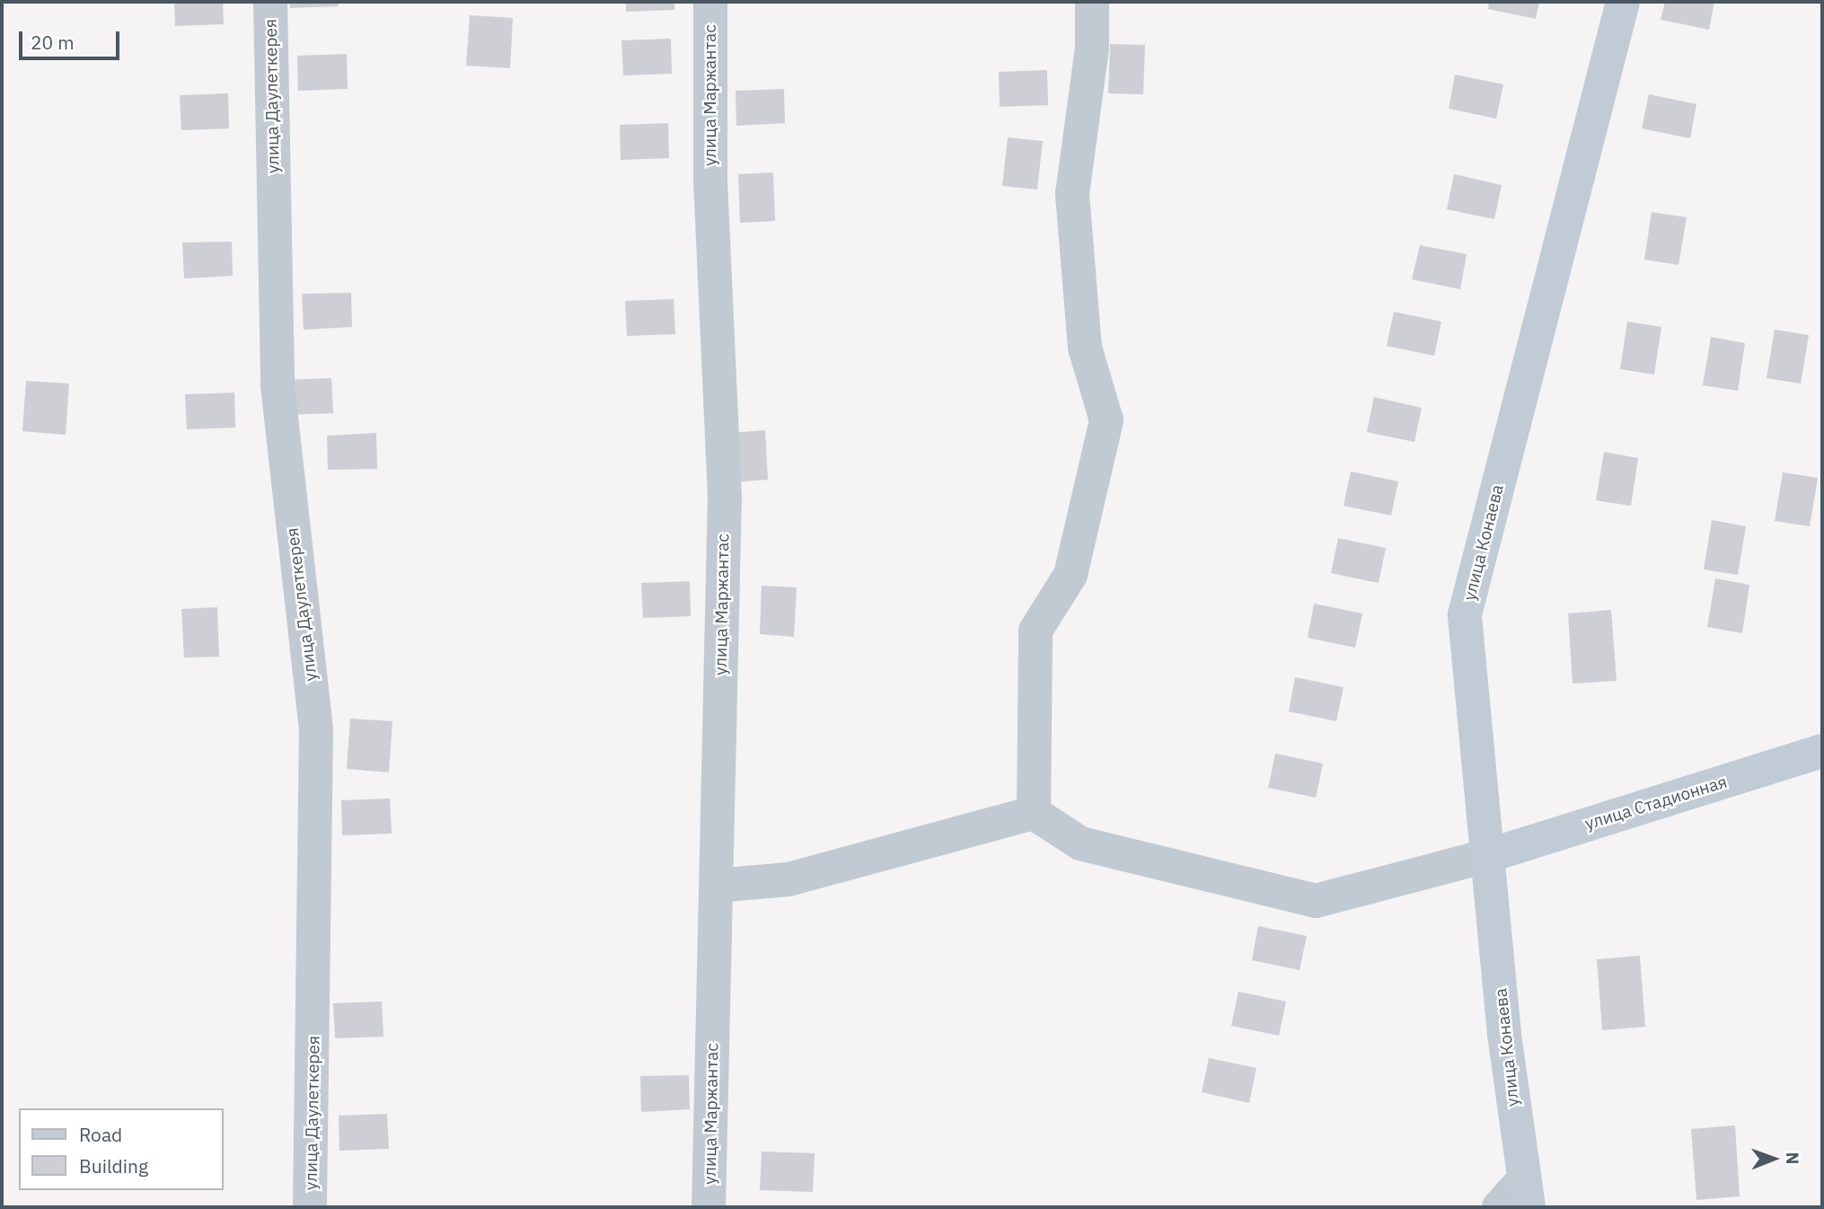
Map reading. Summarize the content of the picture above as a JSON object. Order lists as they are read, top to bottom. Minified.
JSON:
{"streets":{"street":["улица Маржантас","улица Даулеткерея","улица Конаева","улица Стадионная"]},"crossings":[["улица Конаева","улица Стадионная"]],"legend":["Road","Building"],"scale_bar":"20 m","north":"right"}
